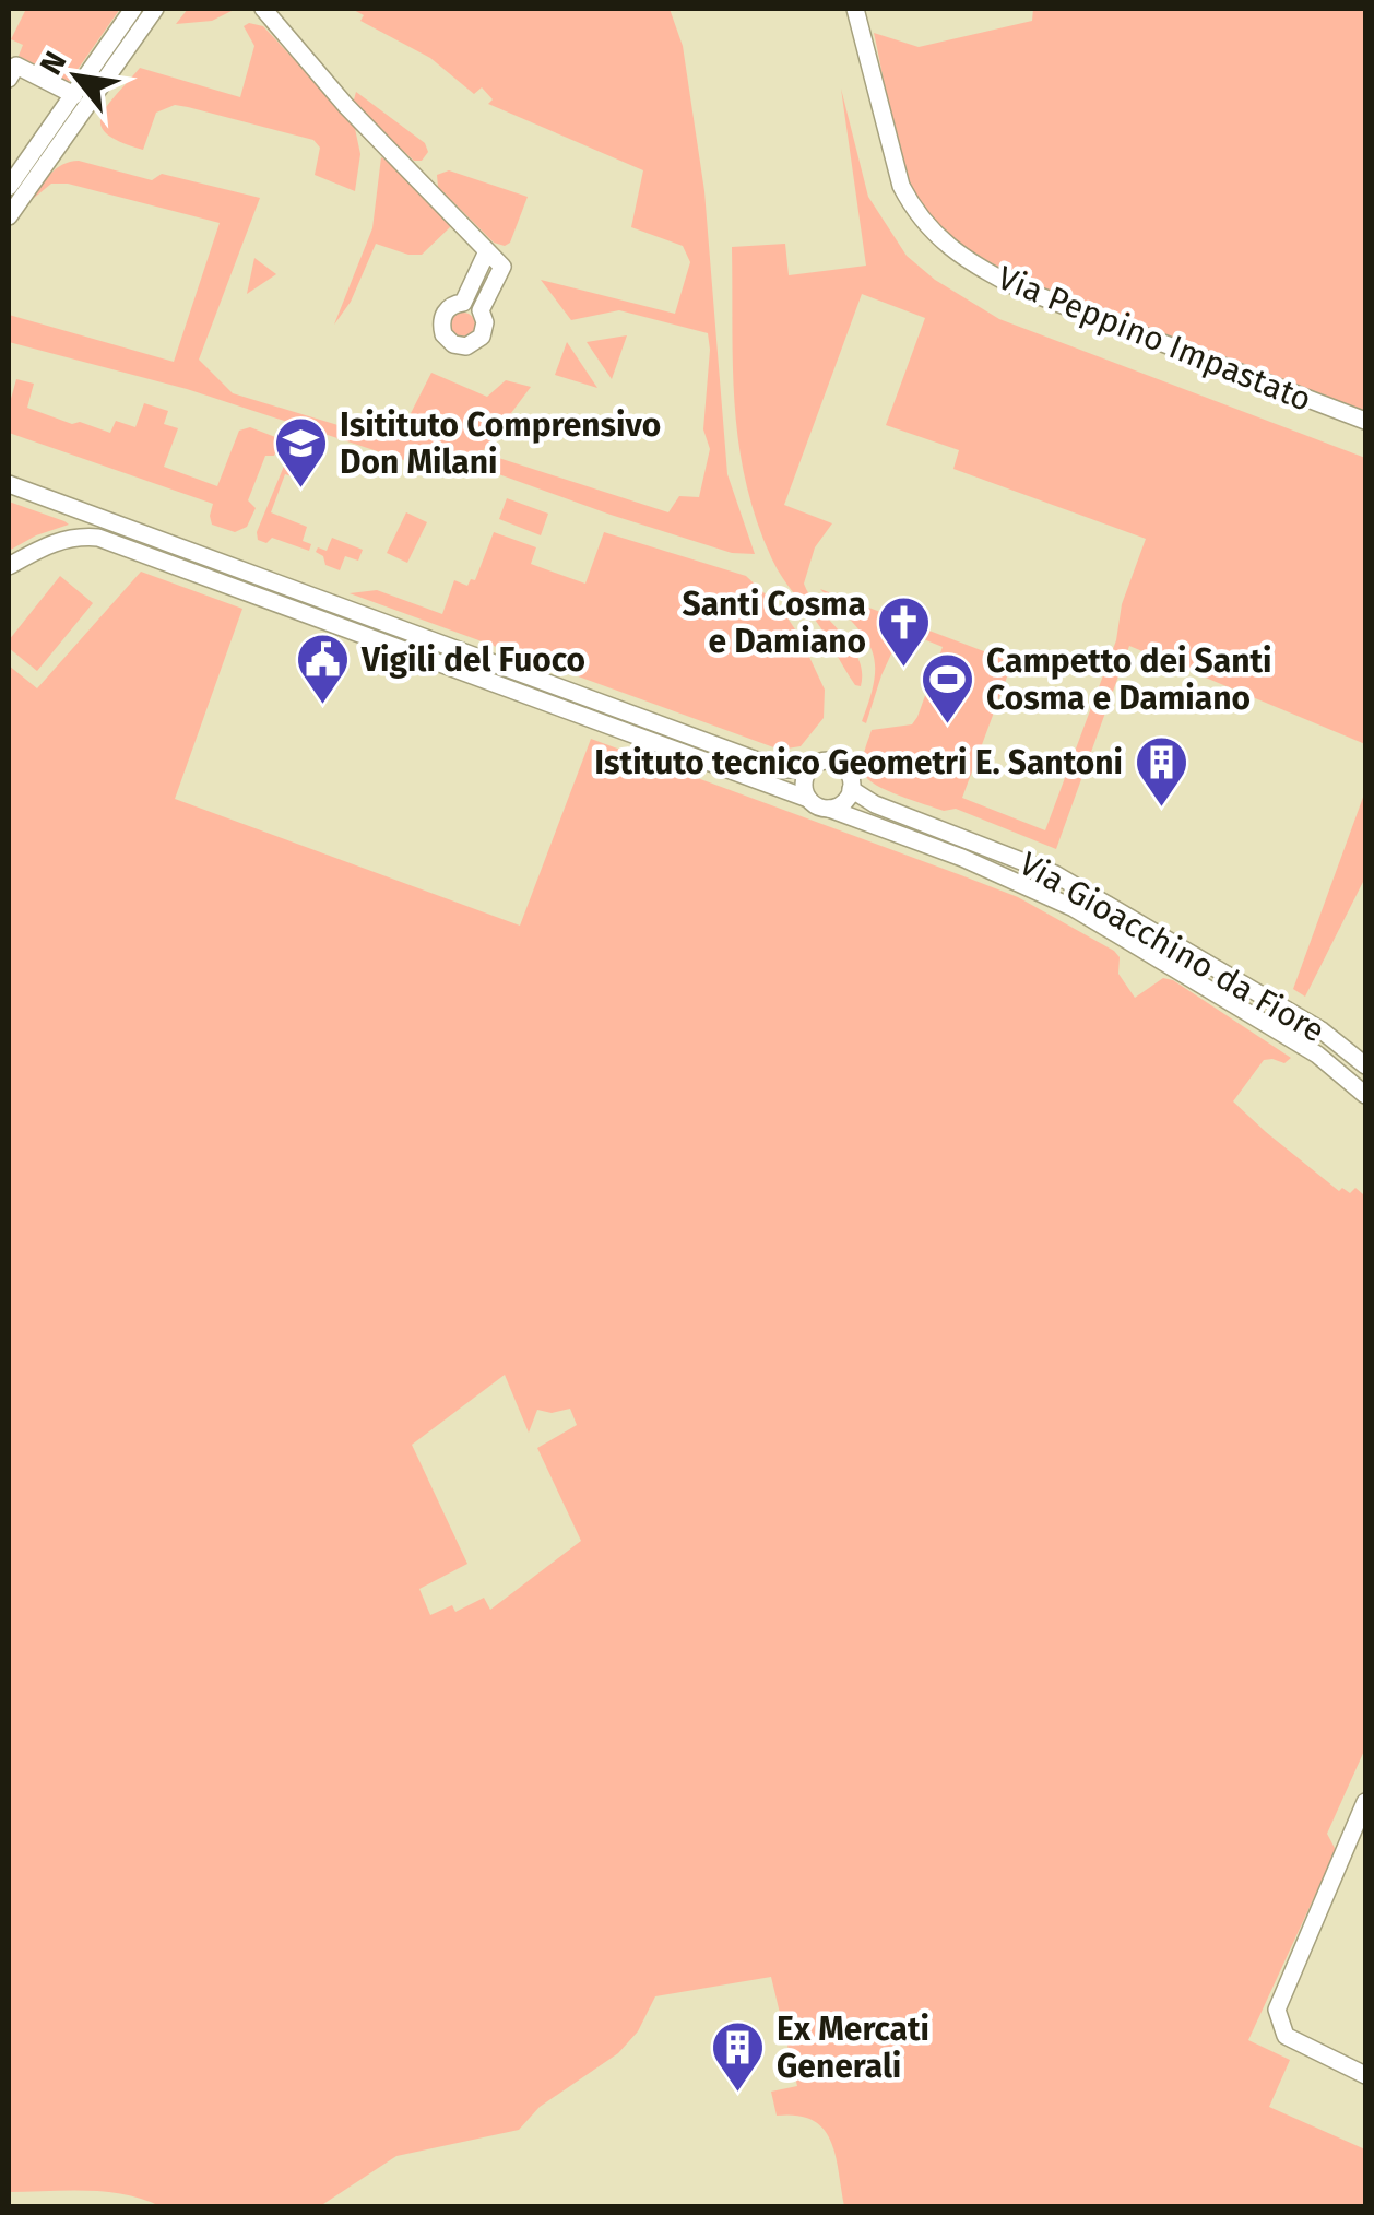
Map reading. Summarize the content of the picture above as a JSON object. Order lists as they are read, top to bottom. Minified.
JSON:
{"streets":{"street":["Via Peppino Impastato","Via Gioacchino da Fiore"]},"places":{"school or university":["Isitituto Comprensivo Don Milani"],"church":["Santi Cosma e Damiano"],"public building":["Vigili del Fuoco"],"sports":["Campetto dei Santi Cosma e Damiano"],"building":["Istituto tecnico Geometri E. Santoni","Ex Mercati Generali"]},"north":"top left"}
